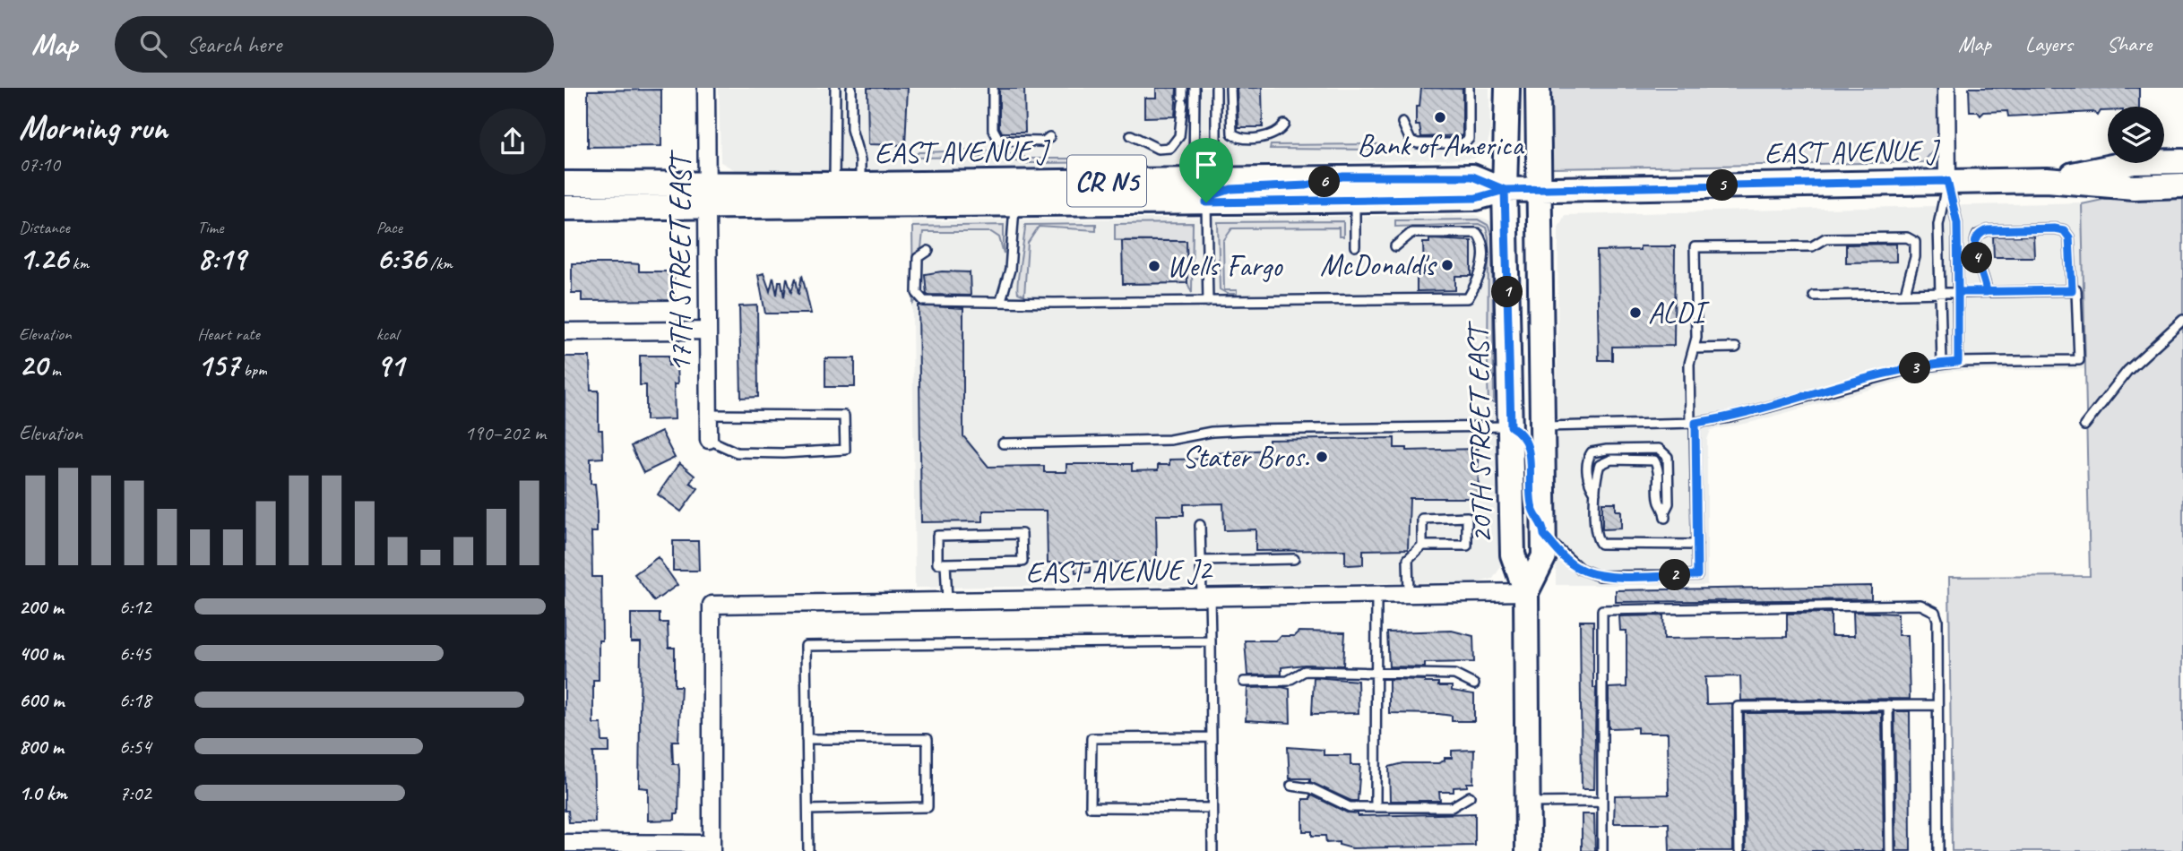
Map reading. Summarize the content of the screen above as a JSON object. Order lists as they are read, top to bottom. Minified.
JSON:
{"streets":{"main road":["EAST AVENUE J","CR N5","20TH STREET EAST"],"street":["17TH STREET EAST","EAST AVENUE J2"]},"crossings":[["EAST AVENUE J","17TH STREET EAST"],["EAST AVENUE J","20TH STREET EAST"],["20TH STREET EAST","EAST AVENUE J2"]],"places":["Bank of America","McDonald's","Wells Fargo","ALDI","Stater Bros."],"page":{"header":"Map","search":"Search here","nav":["Map","Layers","Share"],"heading":["Morning run","07:10"],"pins":["6","5","4","1","3","2"],"stats":[["Distance","1.26 km"],["Time","8:19"],["Pace","6:36 /km"],["Elevation","20 m"],["Heart rate","157 bpm"],["kcal","91"]],"chart":["Elevation","190–202 m"],"list":[{"name":"200 m","note":"6:12"},{"name":"400 m","note":"6:45"},{"name":"600 m","note":"6:18"},{"name":"800 m","note":"6:54"},{"name":"1.0 km","note":"7:02"}]}}
